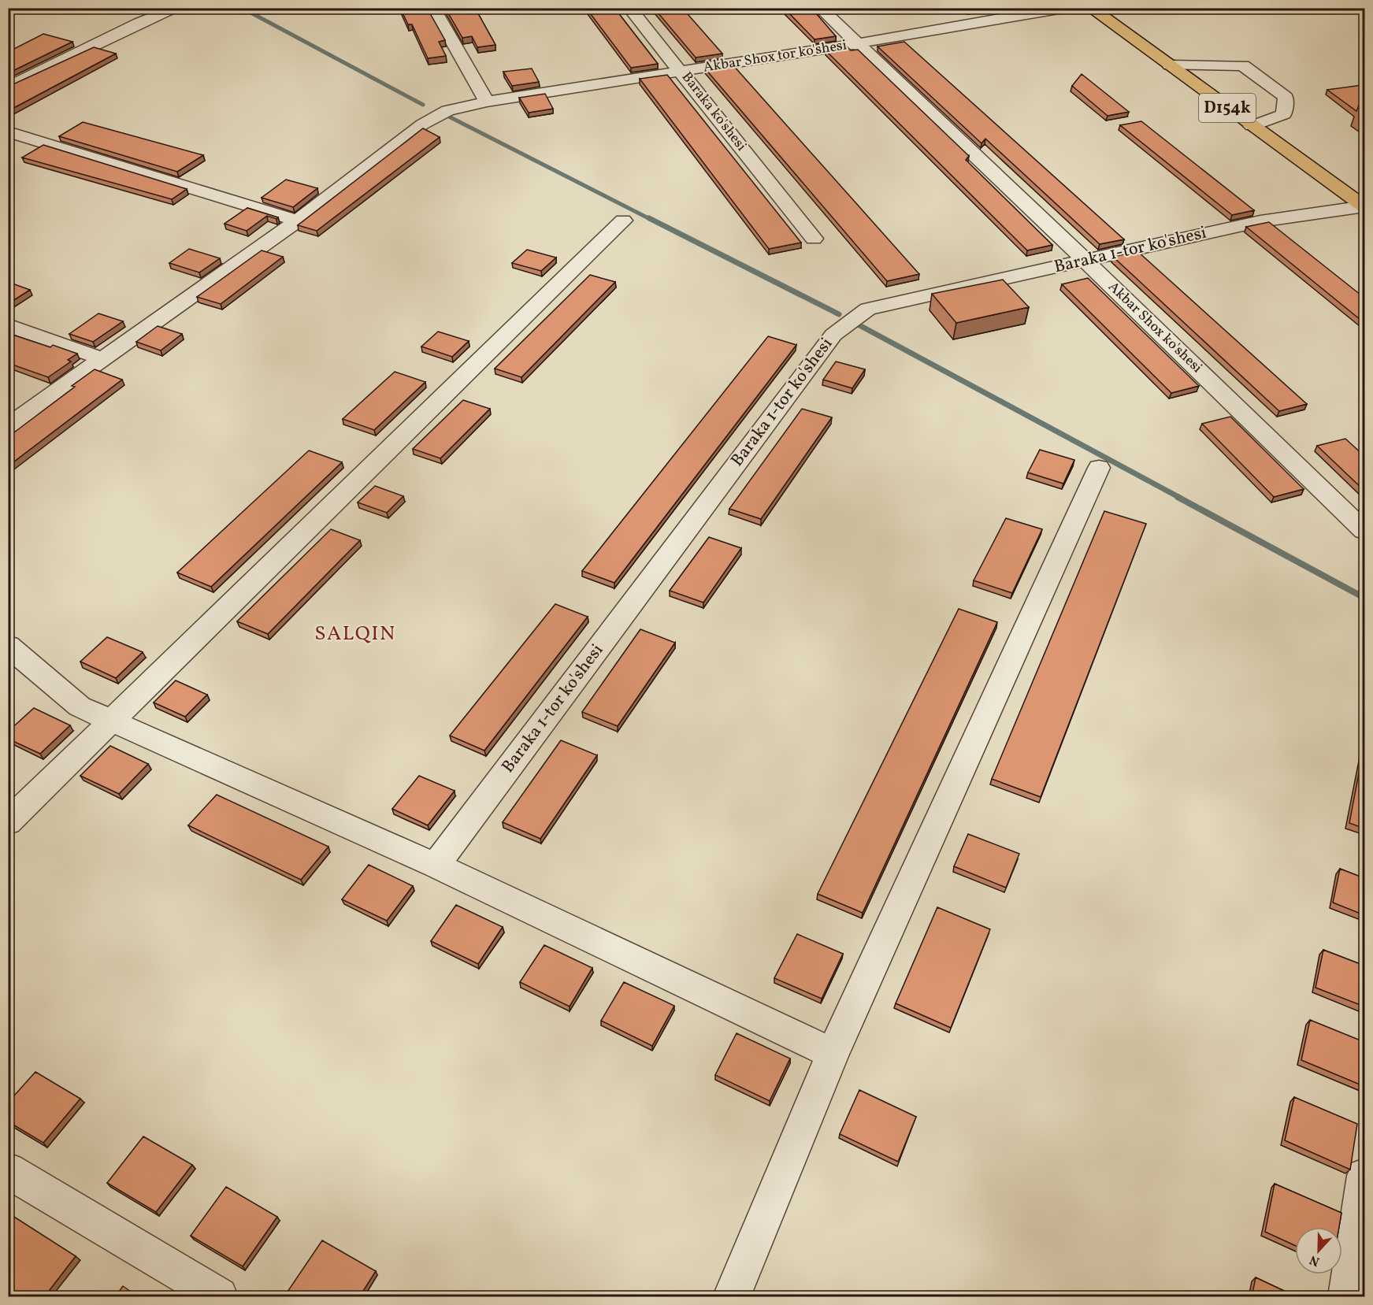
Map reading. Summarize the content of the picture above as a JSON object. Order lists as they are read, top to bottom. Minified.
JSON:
{"streets":{"main road":["D154k"],"street":["Akbar Shox tor ko'shesi","Baraka ko'shesi","Baraka 1-tor ko'shesi","Akbar Shox ko'shesi"]},"crossings":[["Akbar Shox tor ko'shesi","Baraka ko'shesi"],["Akbar Shox tor ko'shesi","Akbar Shox ko'shesi"],["D154k","Baraka 1-tor ko'shesi"],["Baraka 1-tor ko'shesi","Akbar Shox ko'shesi"]],"districts":["SALQIN"],"north":"bottom"}
